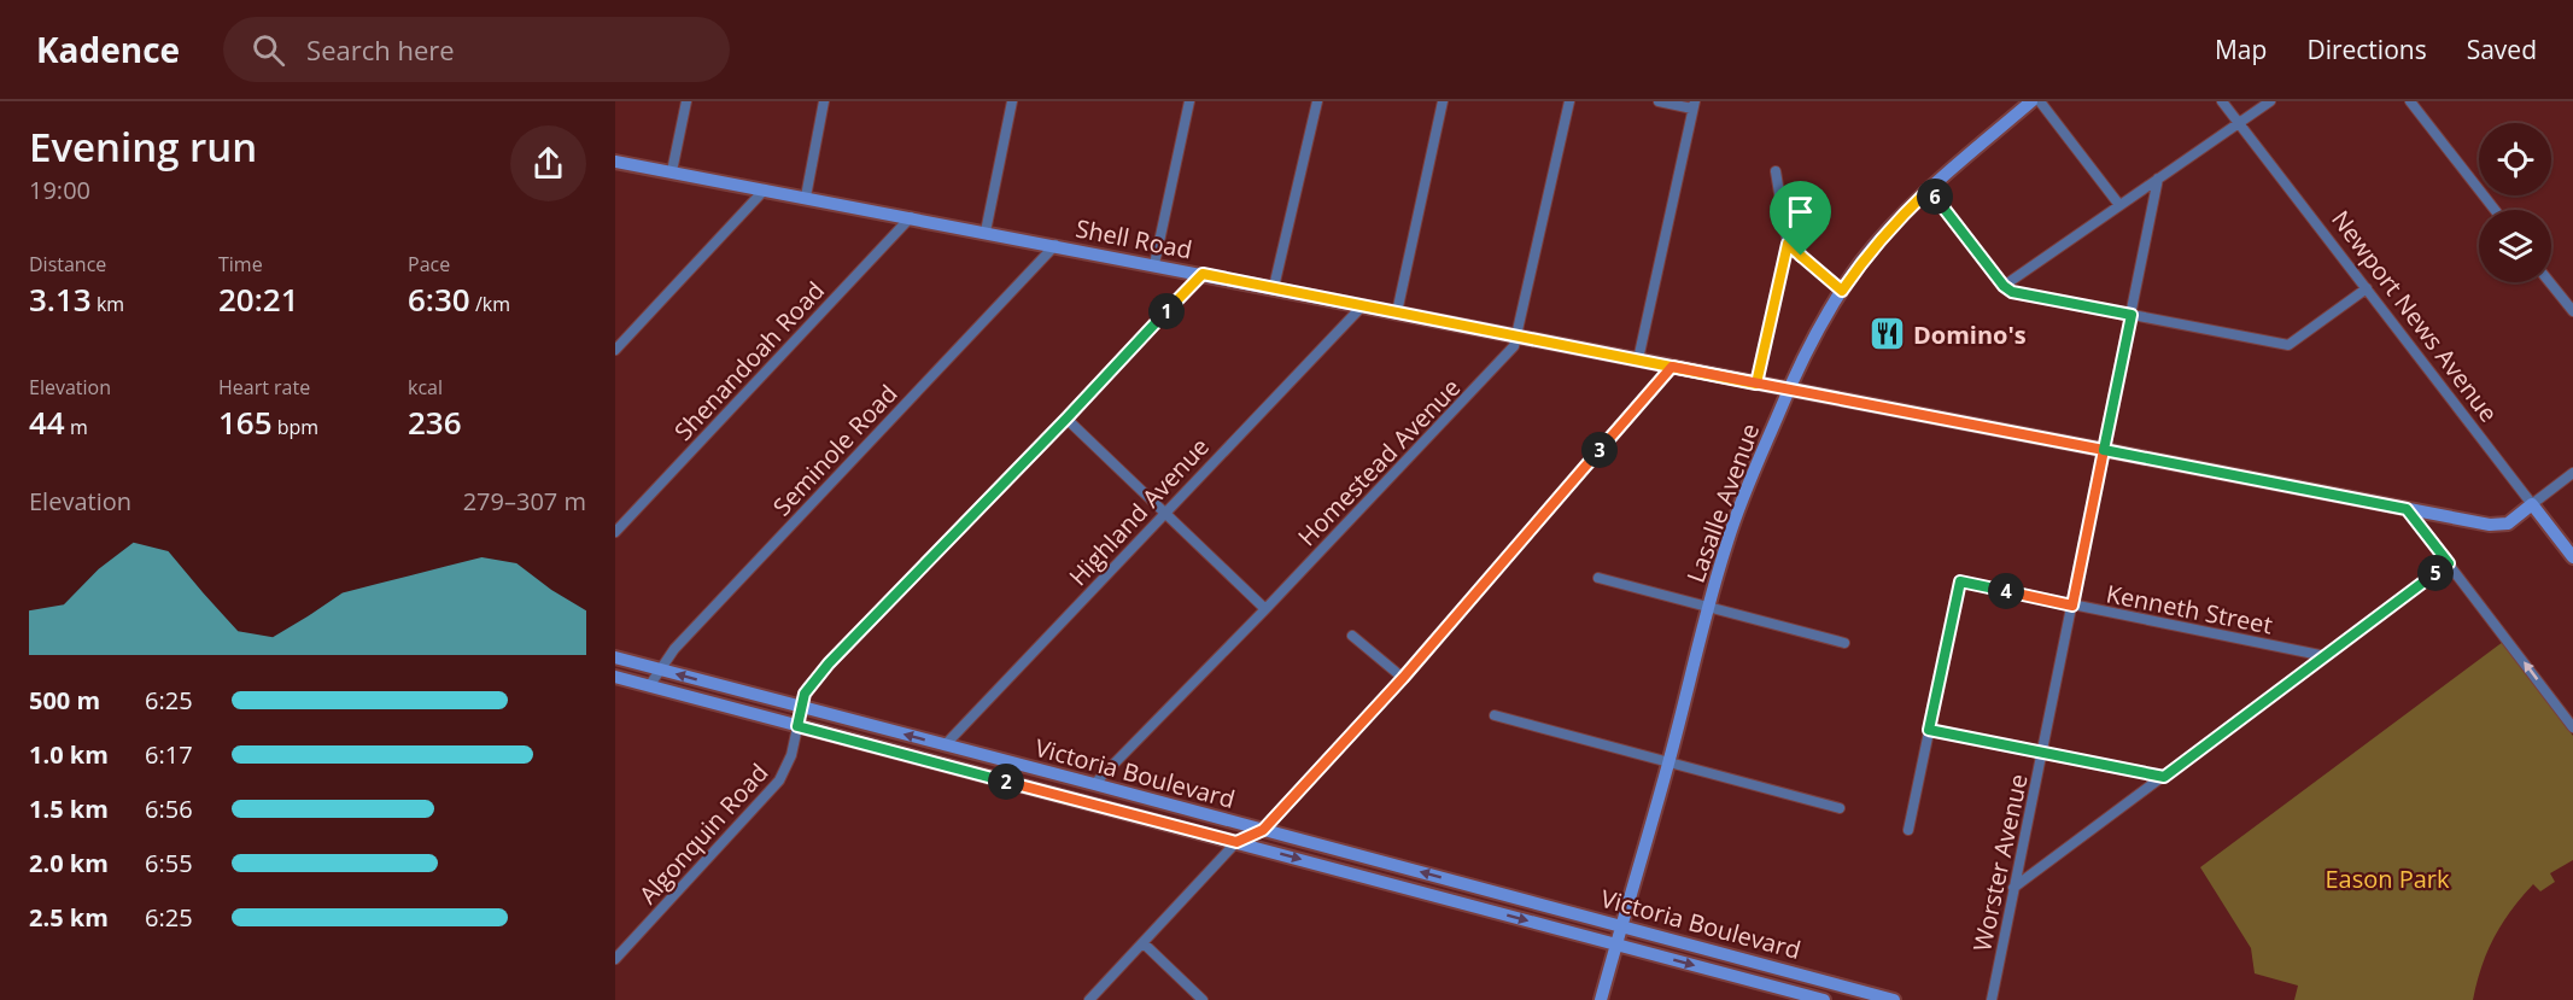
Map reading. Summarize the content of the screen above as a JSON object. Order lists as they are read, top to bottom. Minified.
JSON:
{"streets":{"main road":["Shell Road","Newport News Avenue","Lasalle Avenue","Victoria Boulevard"],"street":["Shenandoah Road","Seminole Road","Homestead Avenue","Highland Avenue","Kenneth Street","Algonquin Road","Worster Avenue"]},"crossings":[["Shell Road","Newport News Avenue"],["Shell Road","Shenandoah Road"],["Shell Road","Seminole Road"],["Shell Road","Homestead Avenue"],["Shell Road","Lasalle Avenue"],["Shell Road","Highland Avenue"],["Shell Road","Algonquin Road"],["Shell Road","Worster Avenue"],["Seminole Road","Victoria Boulevard"],["Homestead Avenue","Victoria Boulevard"],["Lasalle Avenue","Victoria Boulevard"],["Highland Avenue","Victoria Boulevard"],["Kenneth Street","Worster Avenue"],["Victoria Boulevard","Algonquin Road"]],"parks":["Eason Park"],"places":{"restaurant":["Domino's"]},"page":{"header":"Kadence","search":"Search here","nav":["Map","Directions","Saved"],"heading":["Evening run","19:00"],"pins":["6","1","3","5","4","2"],"stats":[["Distance","3.13 km"],["Time","20:21"],["Pace","6:30 /km"],["Elevation","44 m"],["Heart rate","165 bpm"],["kcal","236"]],"chart":["Elevation","279–307 m"],"list":[{"name":"500 m","note":"6:25"},{"name":"1.0 km","note":"6:17"},{"name":"1.5 km","note":"6:56"},{"name":"2.0 km","note":"6:55"},{"name":"2.5 km","note":"6:25"}]}}
